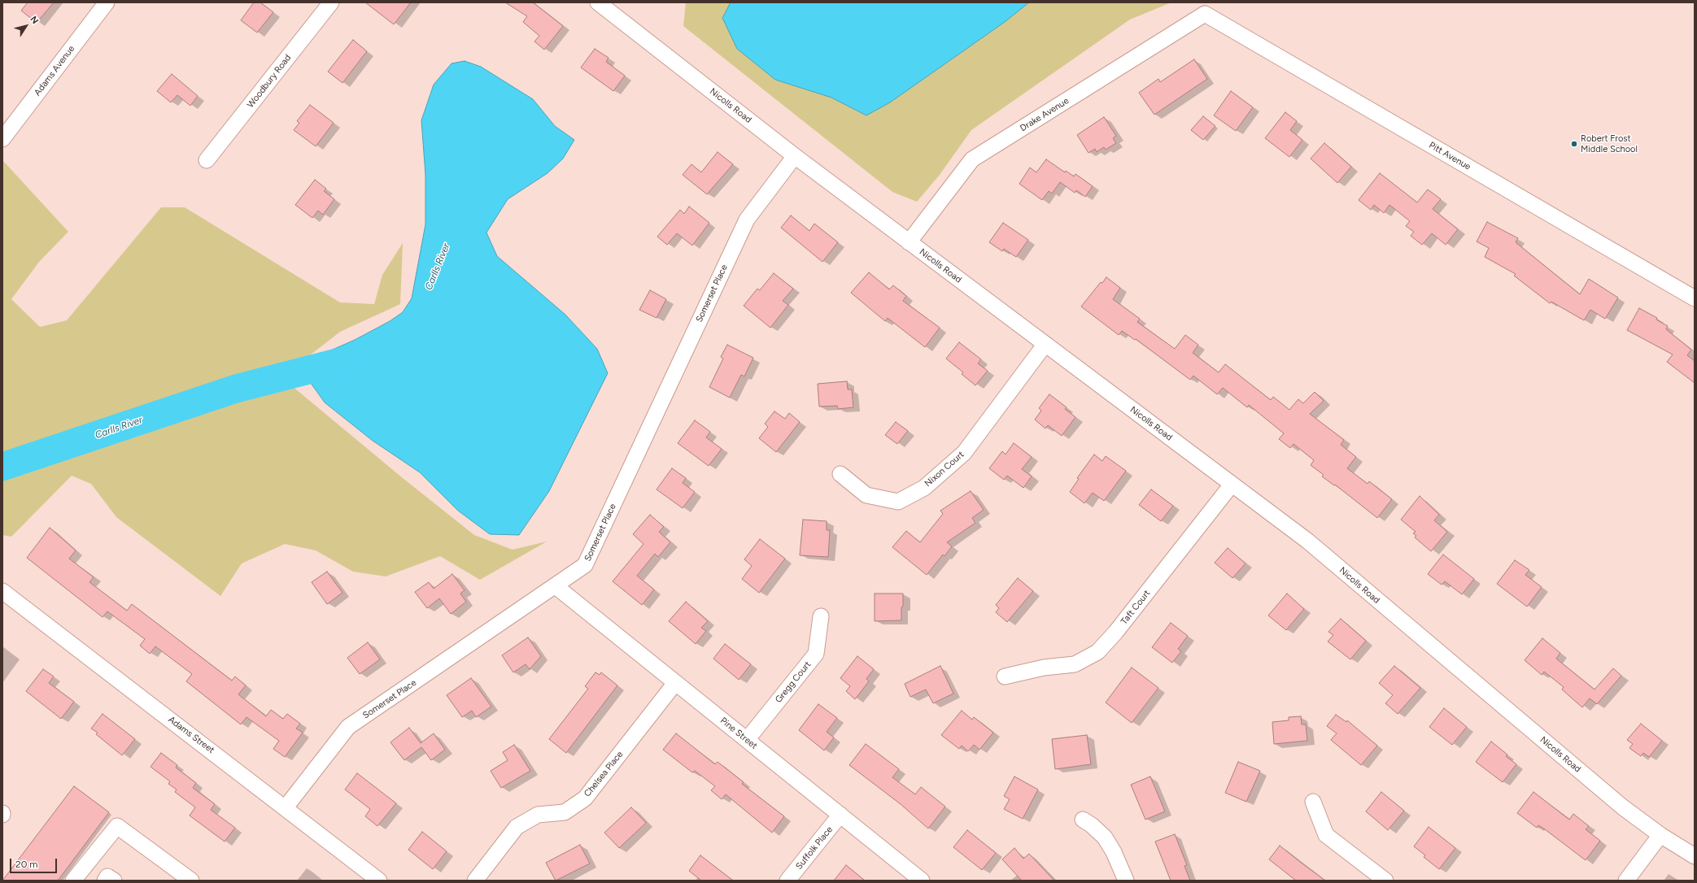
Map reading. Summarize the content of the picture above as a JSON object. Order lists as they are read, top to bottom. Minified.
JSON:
{"streets":{"street":["Adams Avenue","Woodbury Road","Nicolls Road","Drake Avenue","Pitt Avenue","Somerset Place","Nixon Court","Taft Court","Gregg Court","Pine Street","Adams Street","Chelsea Place","Suffolk Place"]},"crossings":[["Nicolls Road","Drake Avenue"],["Nicolls Road","Somerset Place"],["Nicolls Road","Nixon Court"],["Nicolls Road","Taft Court"],["Drake Avenue","Pitt Avenue"],["Somerset Place","Pine Street"],["Somerset Place","Adams Street"],["Gregg Court","Pine Street"],["Pine Street","Chelsea Place"],["Pine Street","Suffolk Place"]],"water":["Carlls River"],"places":["Robert Frost Middle School"],"scale_bar":"20 m","north":"top right"}
